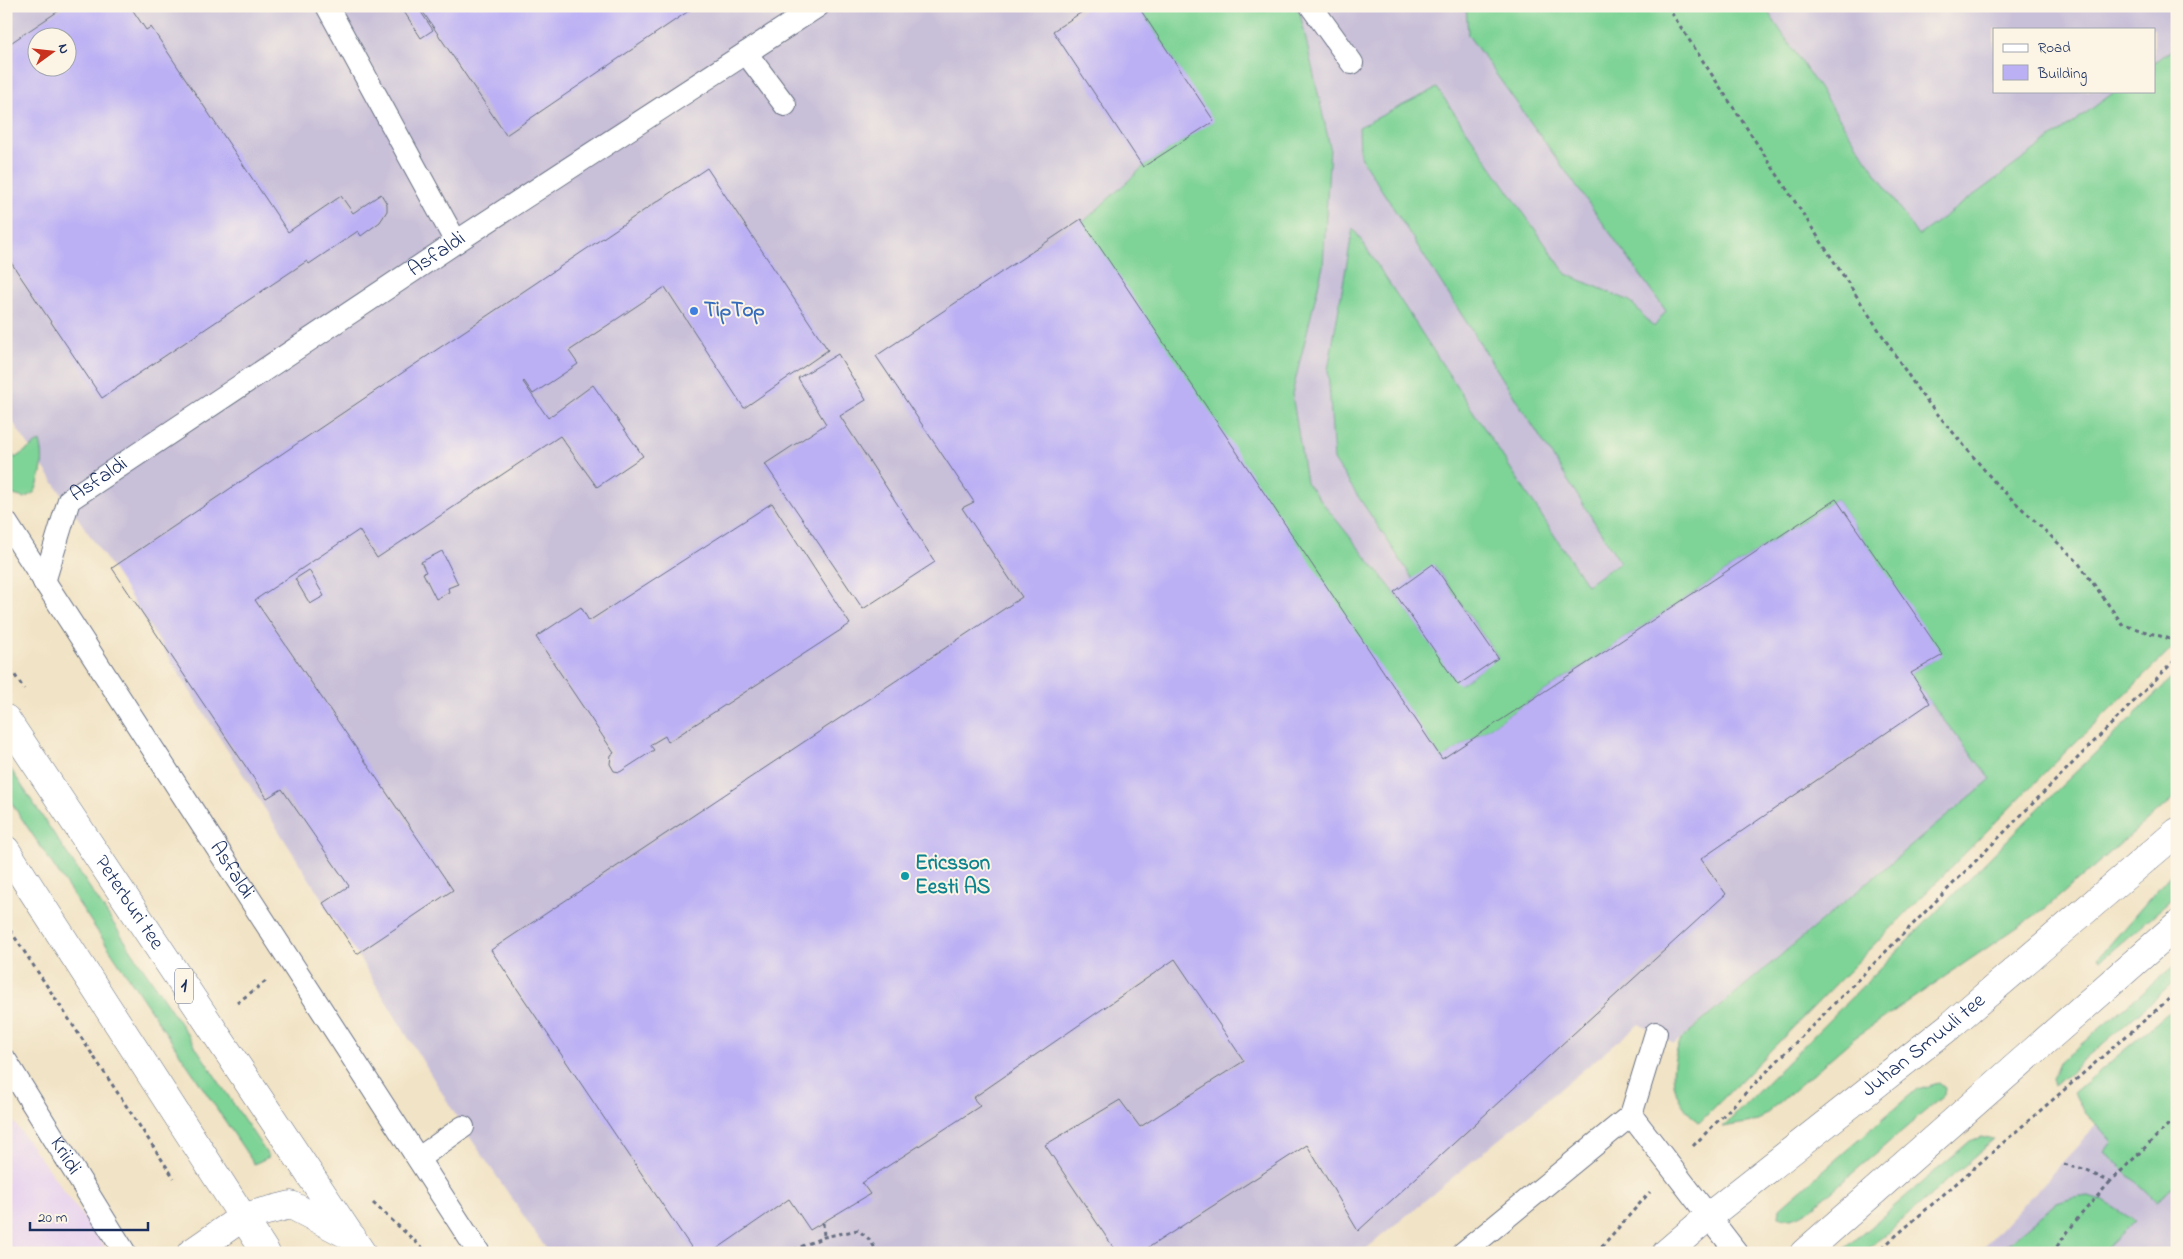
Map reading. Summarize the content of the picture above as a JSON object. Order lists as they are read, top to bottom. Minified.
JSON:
{"streets":{"main road":["Peterburi tee","1","Juhan Smuuli tee"],"lane":["Asfaldi","Kriidi"]},"places":["TipTop","Ericsson Eesti AS"],"legend":["Road","Building"],"scale_bar":"20 m","north":"right"}
